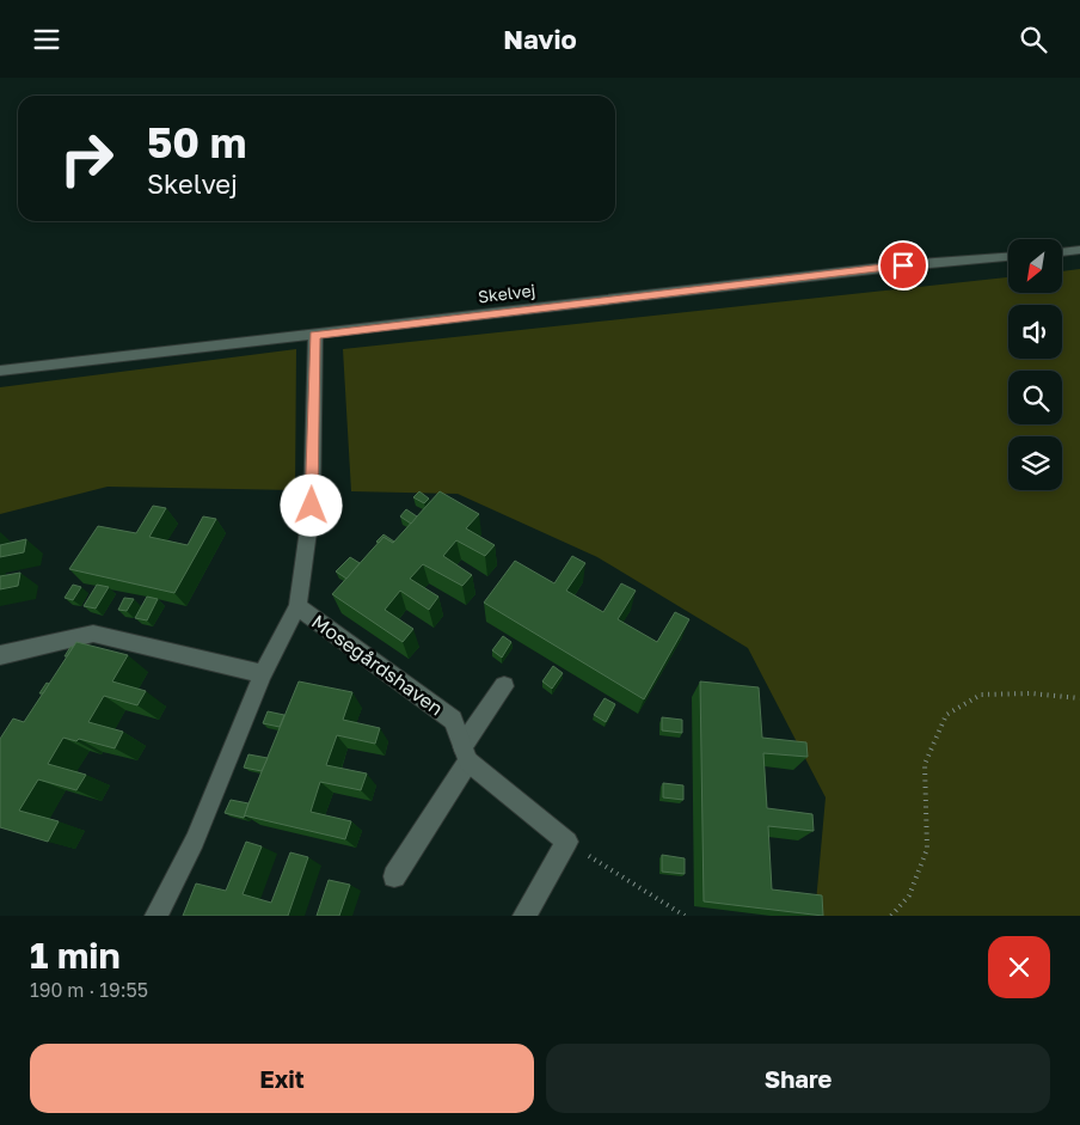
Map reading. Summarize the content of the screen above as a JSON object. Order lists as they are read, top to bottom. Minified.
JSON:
{"streets":{"street":["Skelvej","Mosegårdshaven"]},"crossings":[["Skelvej","Mosegårdshaven"]],"north":"bottom left","page":{"header":"Navio","turn":["50 m","Skelvej"],"heading":["1 min","190 m · 19:55"],"buttons":["Exit","Share"]}}
